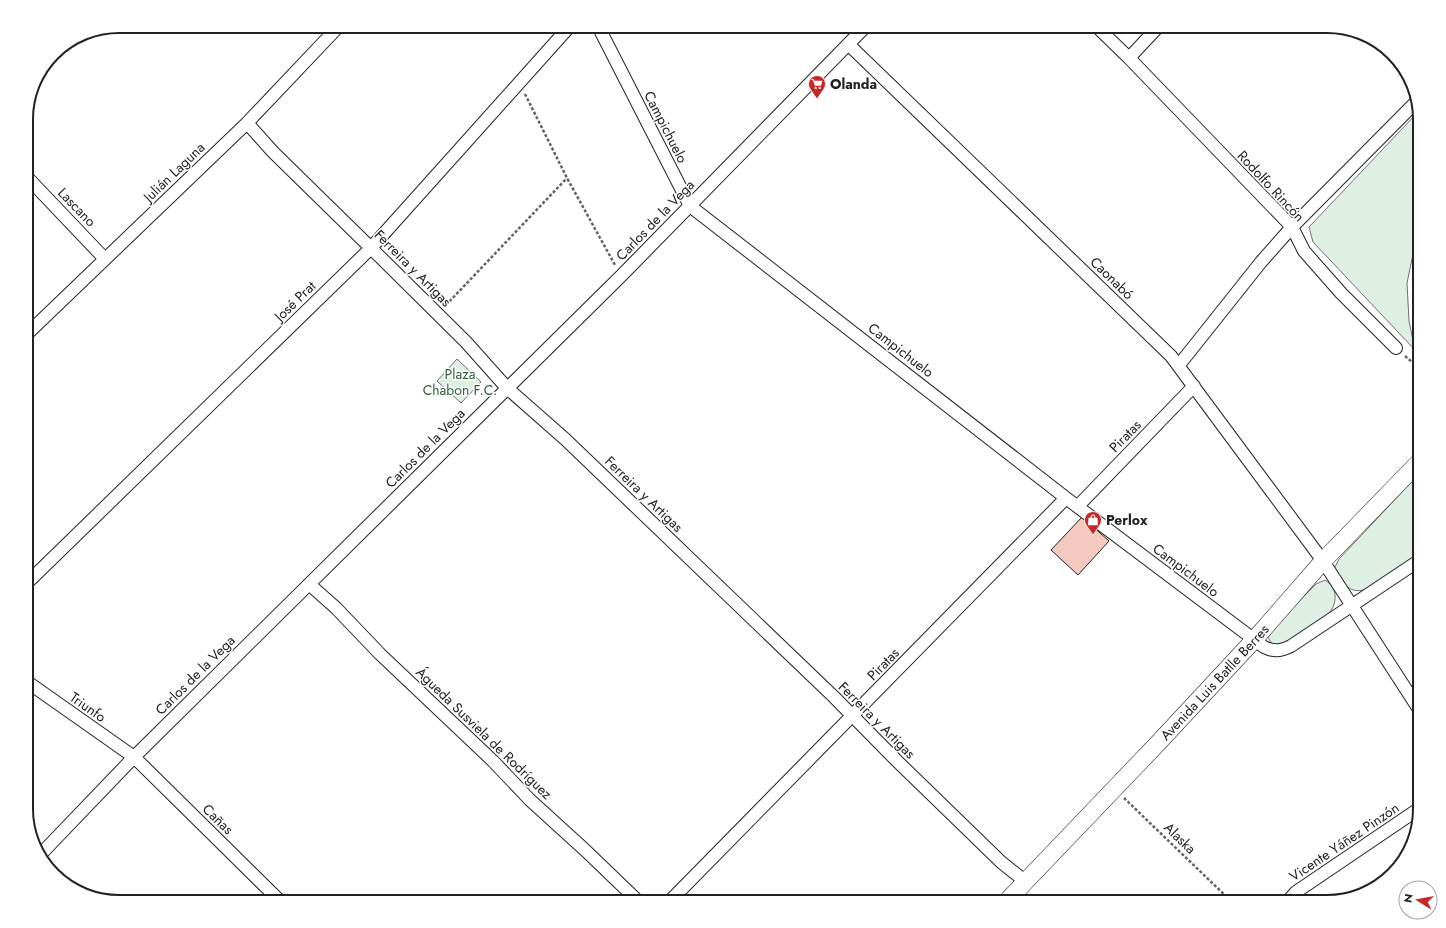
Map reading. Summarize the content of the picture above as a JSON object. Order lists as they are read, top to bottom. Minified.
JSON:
{"streets":{"main road":["Avenida Luis Batlle Berres"],"street":["Campichuelo","Julián Laguna","Rodolfo Rincón","Lascano","Carlos de la Vega","Ferreira y Artigas","Caonabó","José Prat","Piratas","Triunfo","Águeda Susviela de Rodríguez","Cañas","Vicente Yáñez Pinzón"],"path":["Alaska"]},"crossings":[["Campichuelo","Carlos de la Vega"],["Campichuelo","Piratas"],["Campichuelo","Avenida Luis Batlle Berres"],["Julián Laguna","Lascano"],["Julián Laguna","Ferreira y Artigas"],["Carlos de la Vega","Ferreira y Artigas"],["Carlos de la Vega","Caonabó"],["Carlos de la Vega","Triunfo"],["Carlos de la Vega","Águeda Susviela de Rodríguez"],["Carlos de la Vega","Cañas"],["Ferreira y Artigas","José Prat"],["Ferreira y Artigas","Piratas"],["Ferreira y Artigas","Avenida Luis Batlle Berres"],["Caonabó","Piratas"],["Caonabó","Avenida Luis Batlle Berres"],["Avenida Luis Batlle Berres","Alaska"],["Triunfo","Cañas"]],"parks":["Plaza Chabon F.C."],"places":{"supermarket":["Olanda"],"shop":["Perlox"]},"north":"left"}
